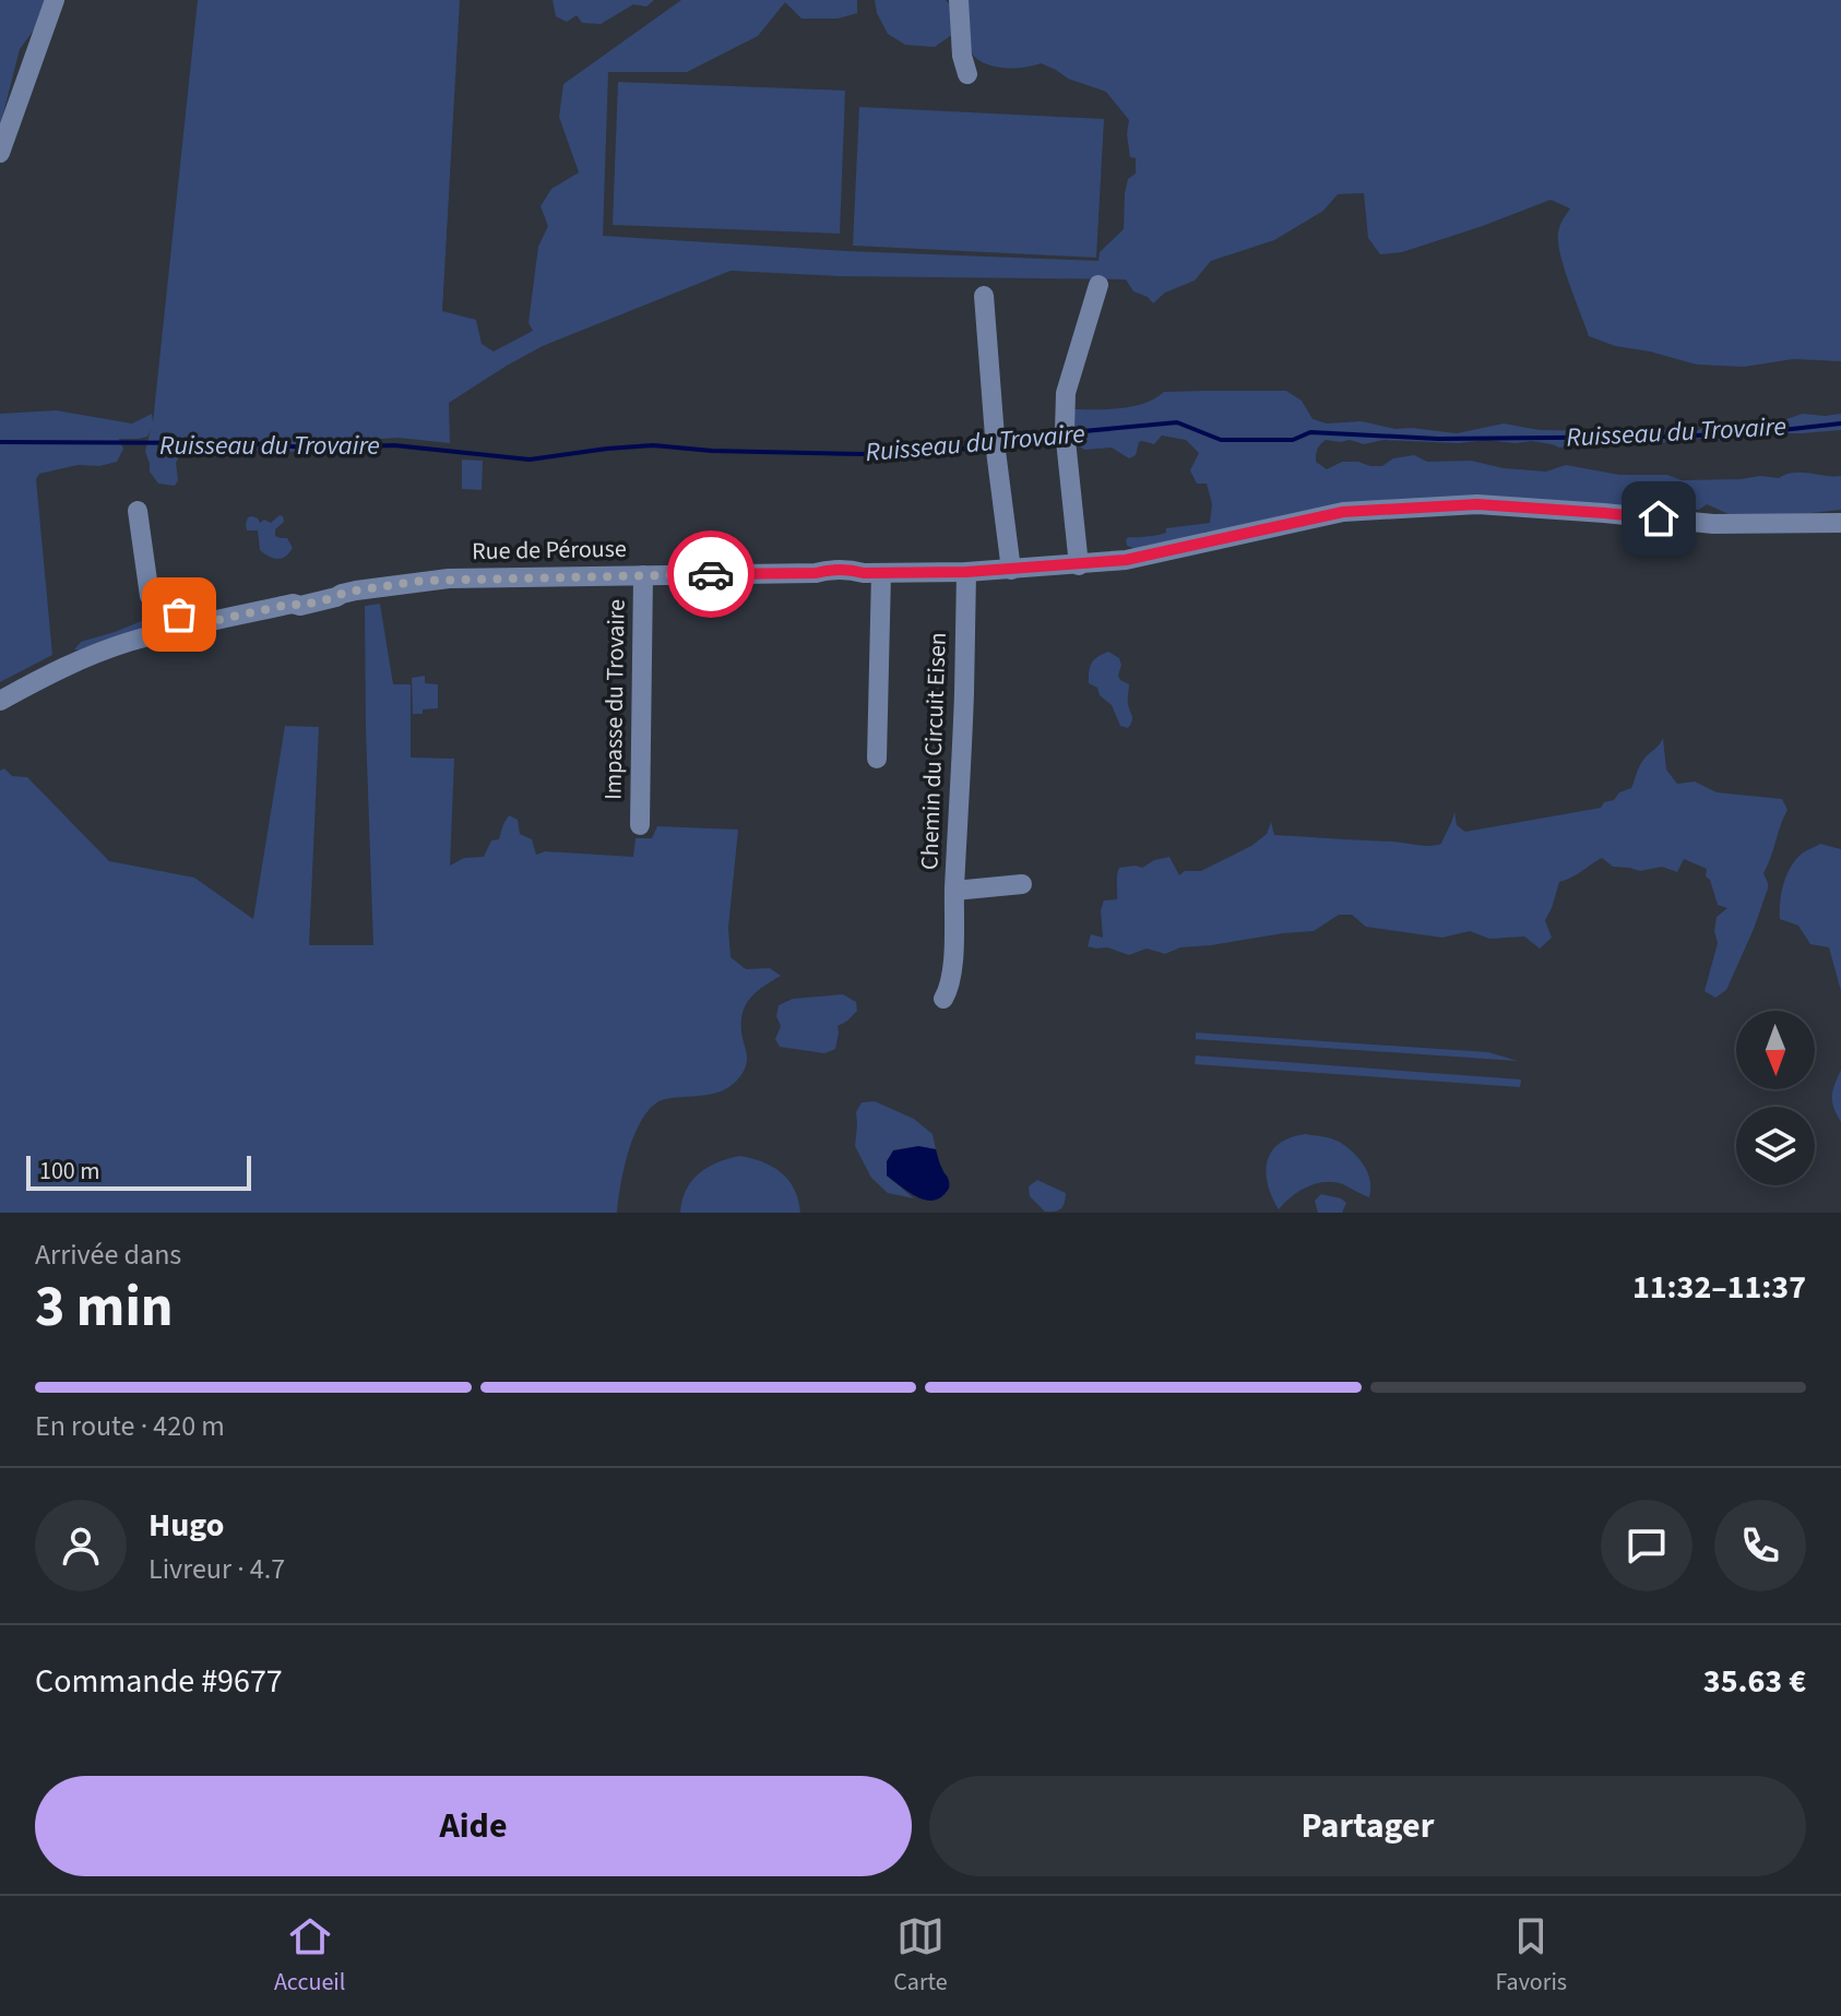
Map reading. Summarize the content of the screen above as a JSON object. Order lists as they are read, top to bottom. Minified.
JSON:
{"streets":{"street":["Rue de Pérouse","Impasse du Trovaire","Chemin du Circuit Eisen"]},"crossings":[["Rue de Pérouse","Impasse du Trovaire"],["Rue de Pérouse","Chemin du Circuit Eisen"]],"water":["Ruisseau du Trovaire"],"scale_bar":"100 m","north":"bottom","page":{"scale":"100 m","heading":["3 min","Arrivée dans","11:32–11:37"],"panel":["Hugo","Livreur · 4.7","Commande #9677","35.63 €"],"bar":"En route · 420 m","buttons":["Aide","Partager"],"tabs":["Accueil","Carte","Favoris"]}}
